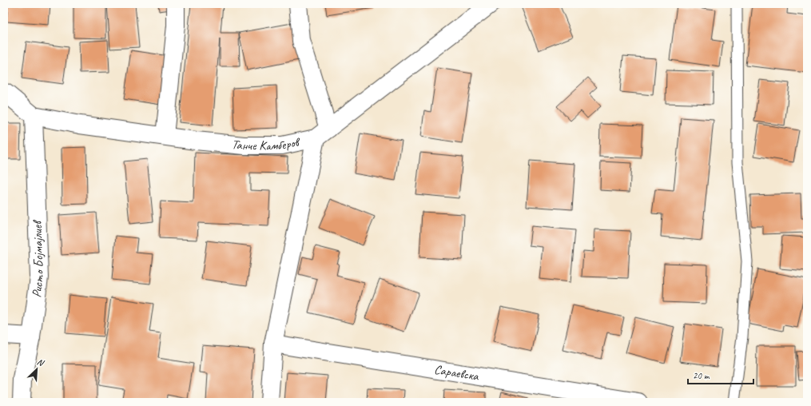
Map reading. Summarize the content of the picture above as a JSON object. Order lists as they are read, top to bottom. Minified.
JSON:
{"streets":{"street":["Танче Камберов","Ристо Бојмајлиев","Сараевска"]},"crossings":[["Танче Камберов","Ристо Бојмајлиев"]],"scale_bar":"20 m","north":"top right"}
